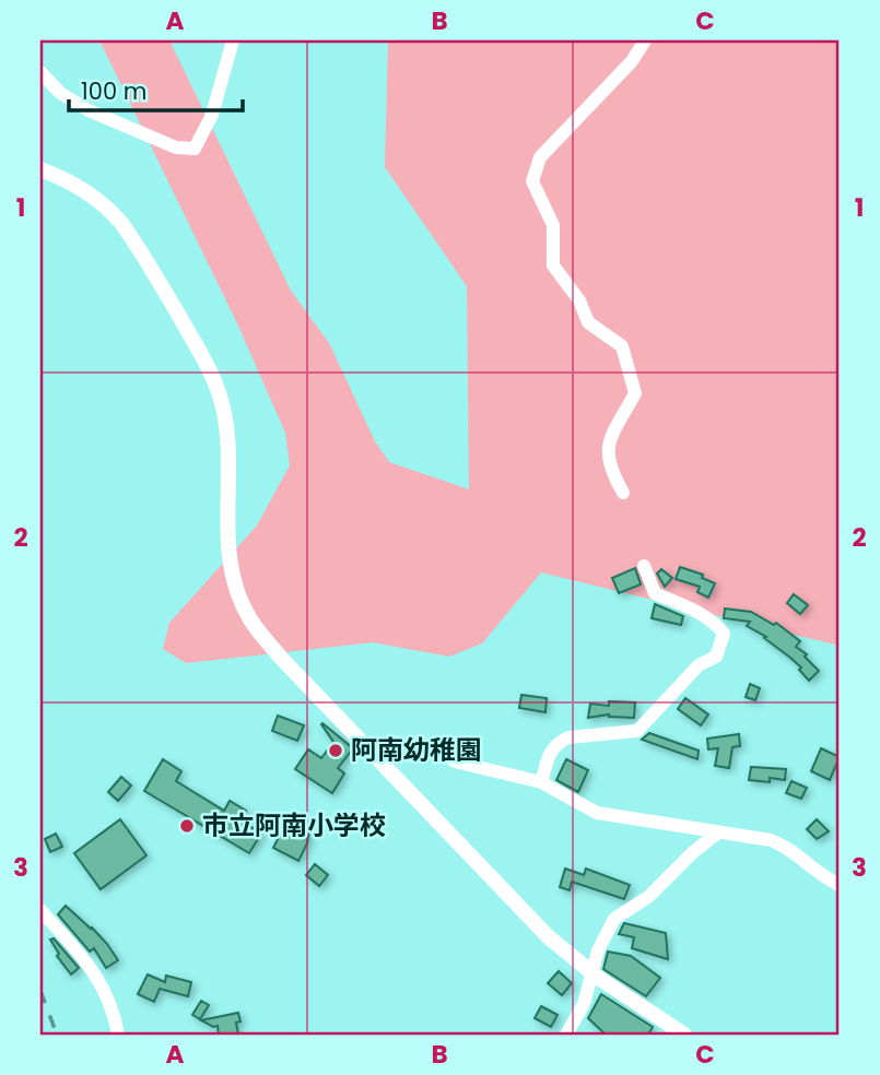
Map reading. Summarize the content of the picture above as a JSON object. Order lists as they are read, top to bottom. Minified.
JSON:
{"places":["阿南幼稚園","市立阿南小学校"],"scale_bar":"100 m","grid":{"columns":["A","B","C"],"rows":["1","2","3"]}}
